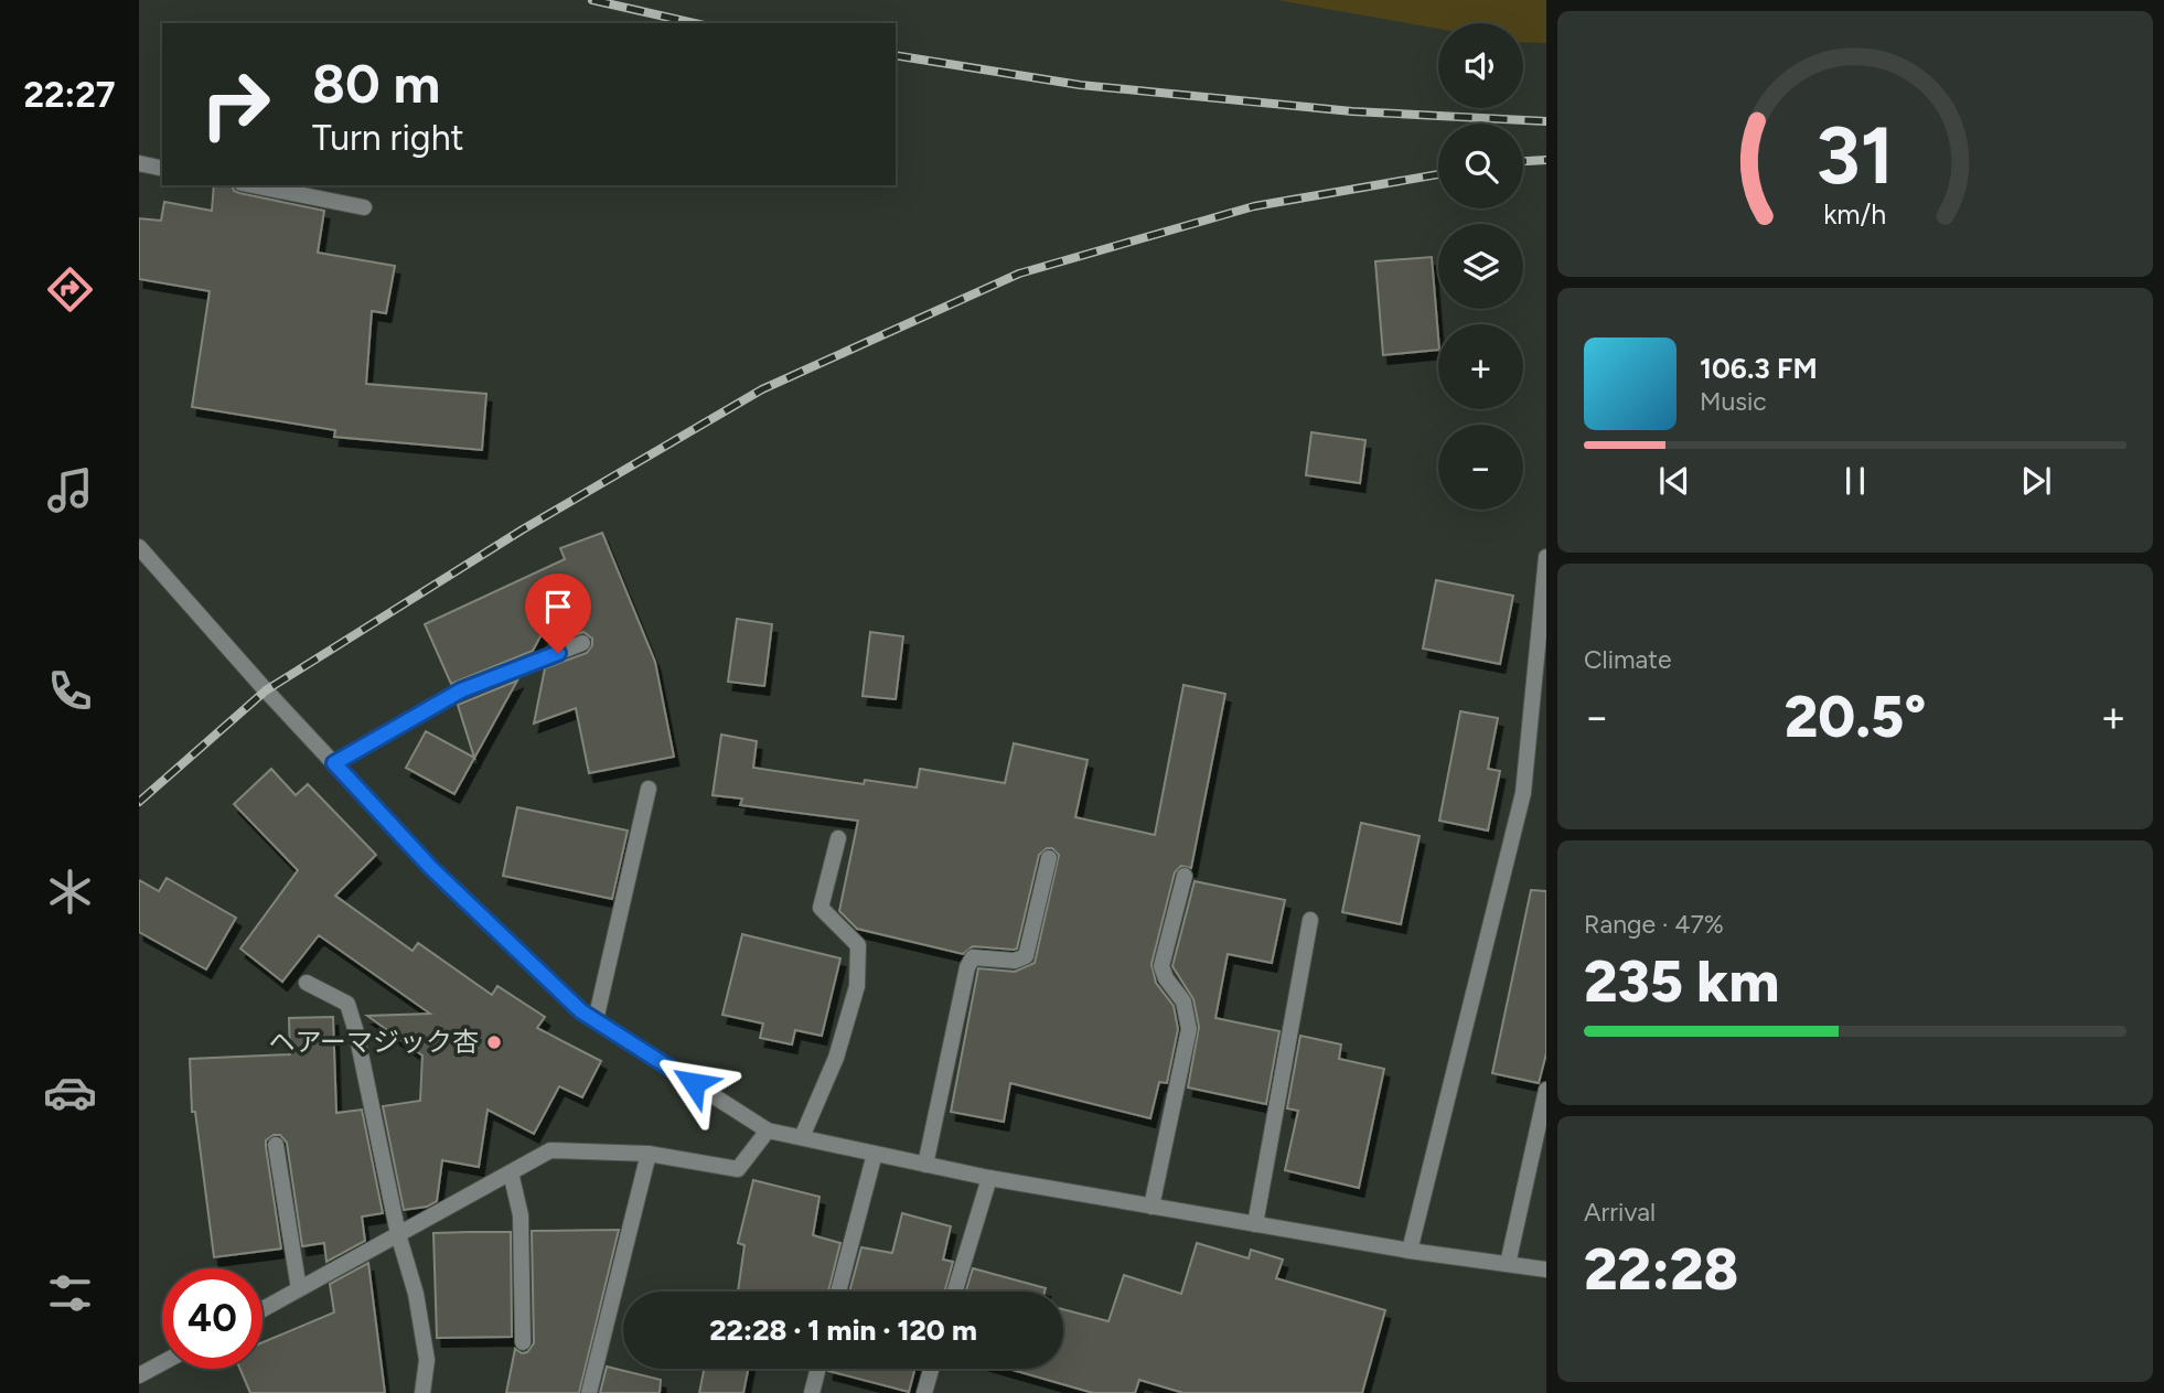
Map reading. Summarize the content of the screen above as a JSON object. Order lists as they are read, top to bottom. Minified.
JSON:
{"places":["ヘアーマジック杏"],"page":{"tabs":"22:27","map_buttons":["+","−"],"turn":["80 m","Turn right"],"song":["106.3 FM","Music"],"tile":["Climate",["Range · 47%","235 km"],["Arrival","22:28"]],"heat":["−","20.5°","+"],"limit":"40","trip":"22:28 · 1 min · 120 m","gauge":["31","km/h"]}}
